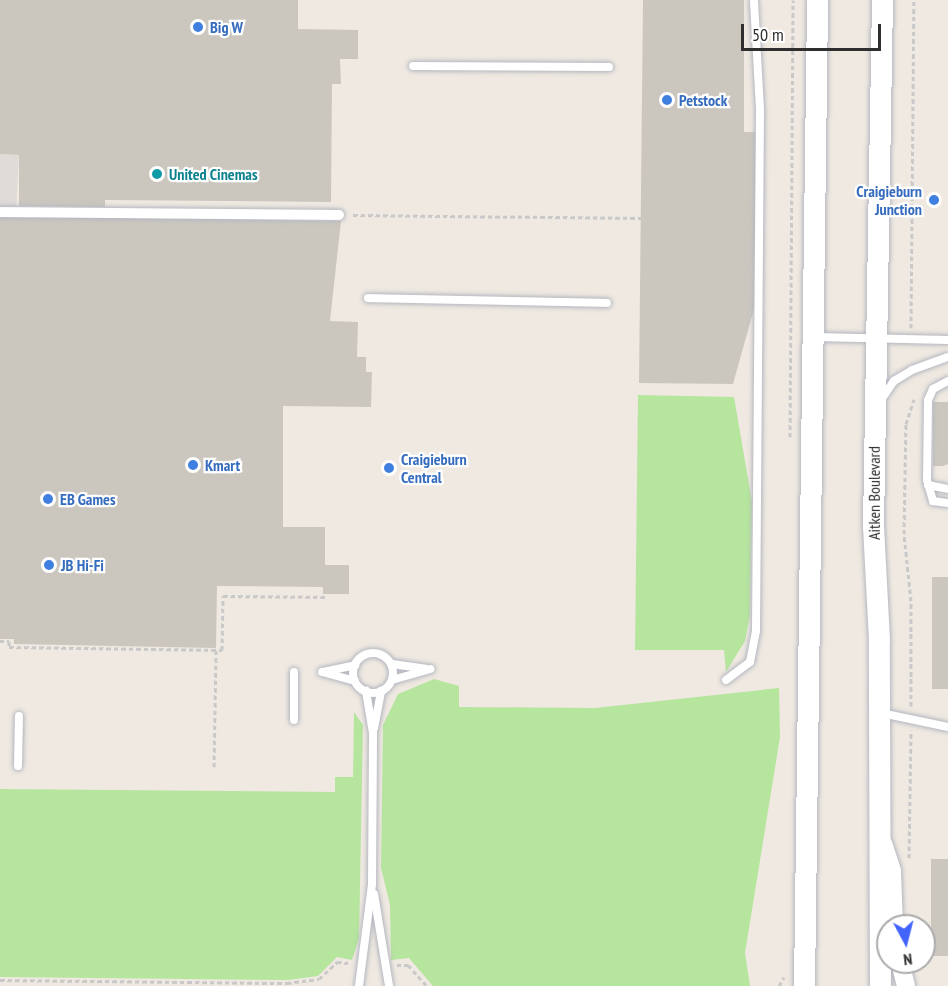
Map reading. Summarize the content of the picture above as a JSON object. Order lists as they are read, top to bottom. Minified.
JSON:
{"streets":{"main road":["Aitken Boulevard"]},"places":["Big W","Petstock","United Cinemas","Craigieburn Junction","Kmart","Craigieburn Central","EB Games","JB Hi-Fi"],"scale_bar":"50 m","north":"bottom"}
